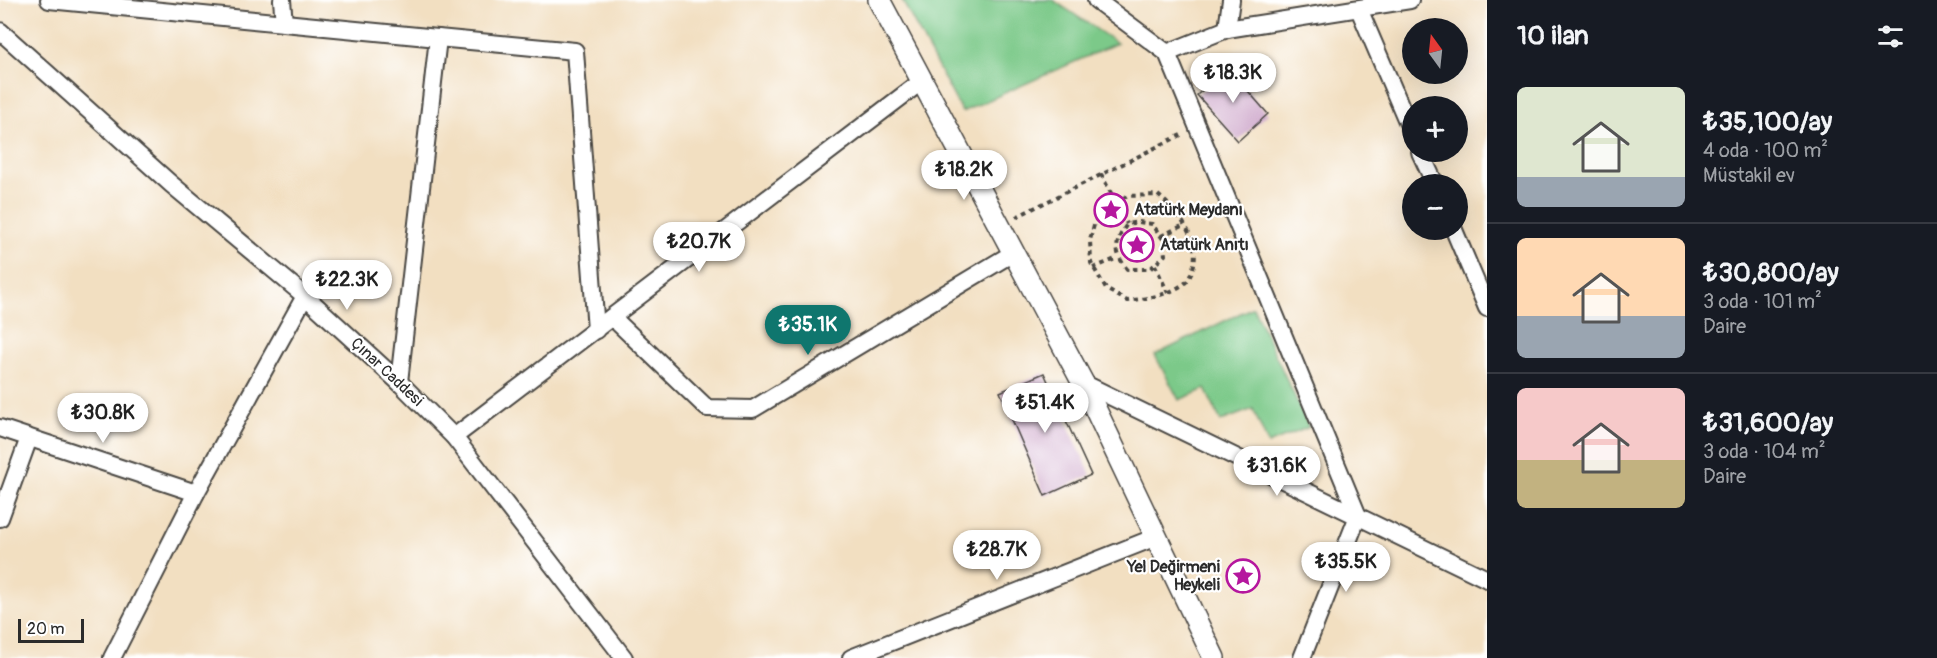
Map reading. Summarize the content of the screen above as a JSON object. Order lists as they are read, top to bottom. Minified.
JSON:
{"streets":{"street":["Çınar Caddesi"]},"places":{"place":["Atatürk Meydanı","Atatürk Anıtı","Yel Değirmeni Heykeli"]},"scale_bar":"20 m","north":"top","page":{"heading":"10 ilan","map_buttons":["+","−"],"price":["₺18.3K","₺18.2K","₺20.7K","₺22.3K","₺35.1K","₺51.4K","₺30.8K","₺31.6K","₺28.7K","₺35.5K"],"list":[{"name":"₺35,100/ay","note":"4 oda · 100 m² · Müstakil ev"},{"name":"₺30,800/ay","note":"3 oda · 101 m² · Daire"},{"name":"₺31,600/ay","note":"3 oda · 104 m² · Daire"}],"scale":"20 m"}}
